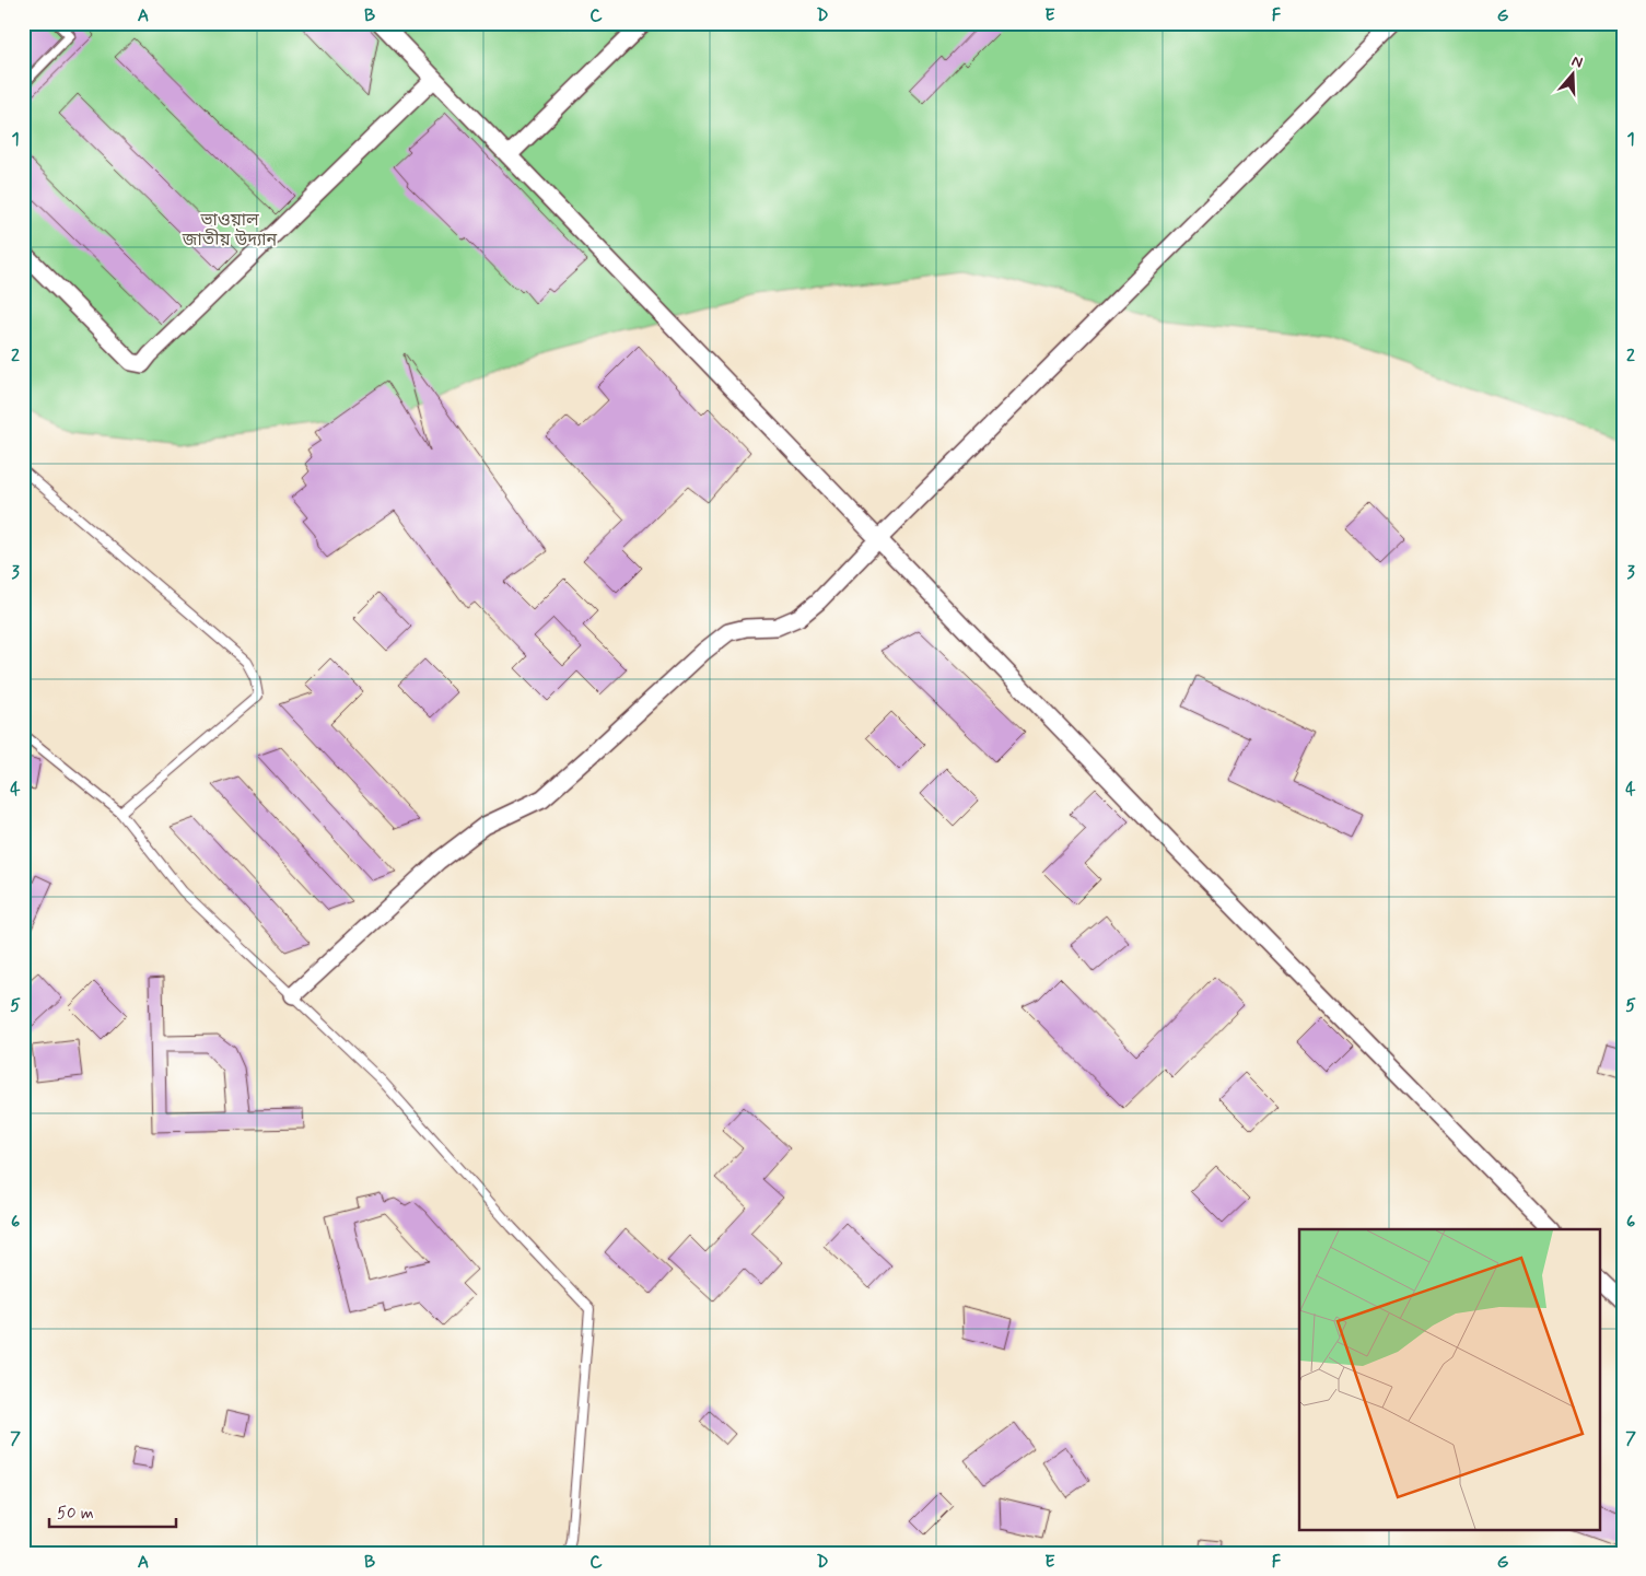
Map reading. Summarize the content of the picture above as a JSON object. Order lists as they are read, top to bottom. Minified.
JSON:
{"parks":["ভাওয়াল জাতীয় উদ্যান"],"scale_bar":"50 m","north":"top","grid":{"columns":["A","B","C","D","E","F","G"],"rows":["1","2","3","4","5","6","7"]}}
